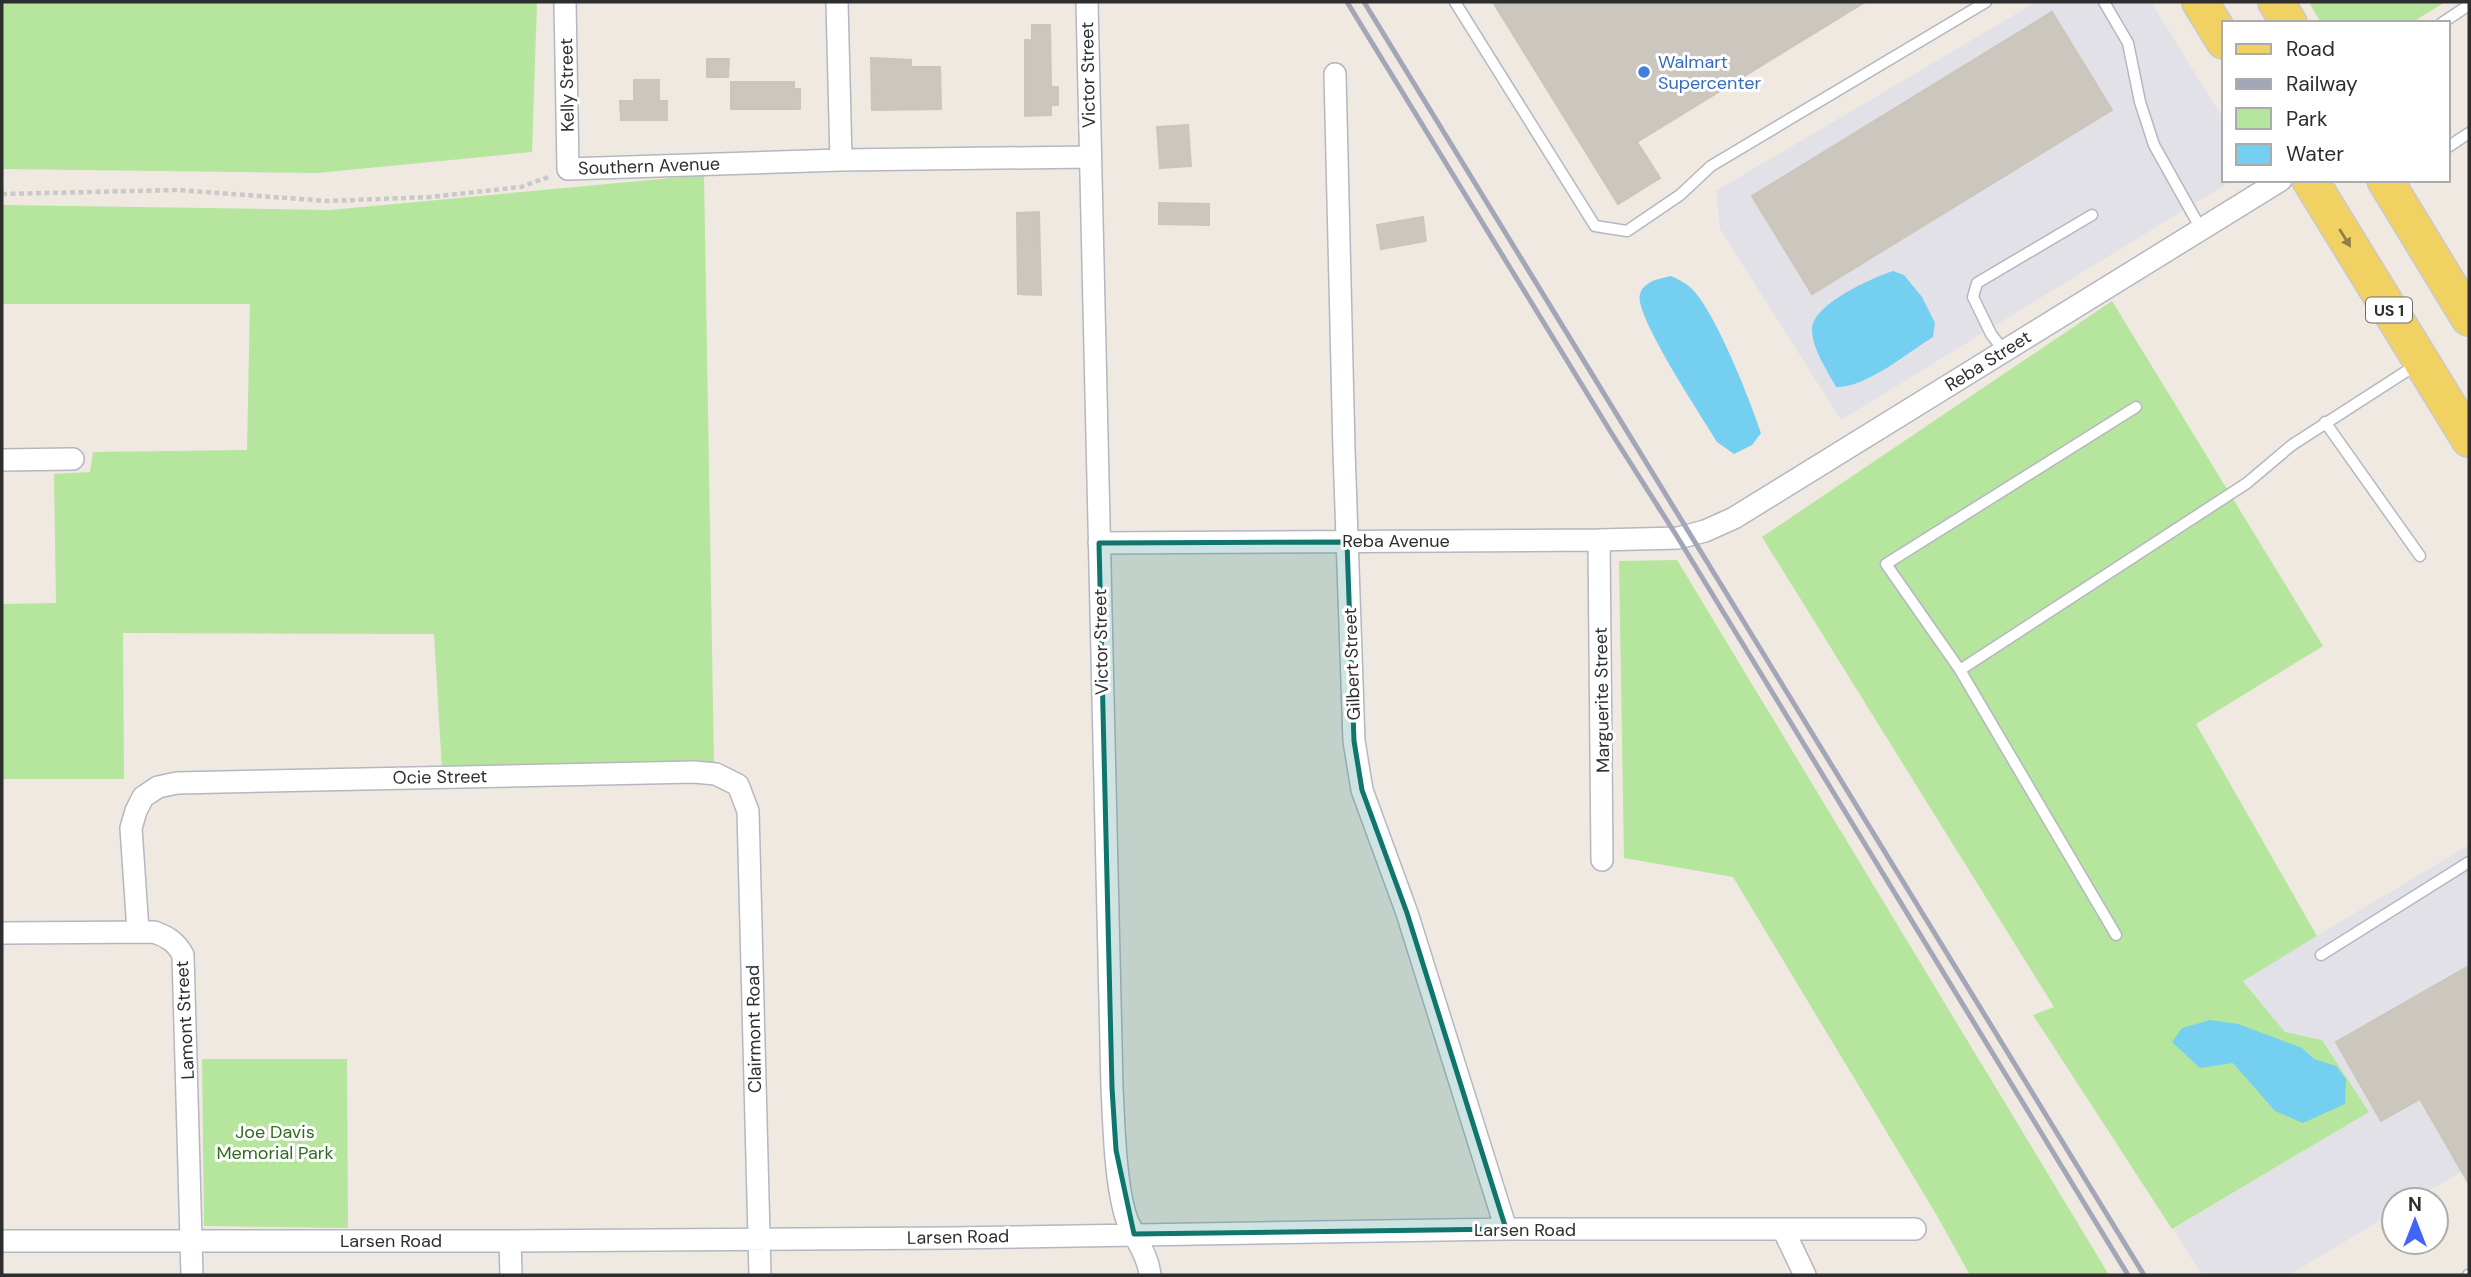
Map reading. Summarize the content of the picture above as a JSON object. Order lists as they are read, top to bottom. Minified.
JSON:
{"streets":{"main road":["US 1"],"street":["Victor Street","Kelly Street","Southern Avenue","Reba Street","Reba Avenue","Gilbert Street","Marguerite Street","Ocie Street","Lamont Street","Clairmont Road","Larsen Road"]},"crossings":[["Victor Street","Southern Avenue"],["Victor Street","Reba Avenue"],["Victor Street","Larsen Road"],["Kelly Street","Southern Avenue"],["Reba Street","Reba Avenue"],["Reba Avenue","Gilbert Street"],["Reba Avenue","Marguerite Street"],["Gilbert Street","Larsen Road"],["Ocie Street","Lamont Street"],["Ocie Street","Clairmont Road"],["Lamont Street","Larsen Road"],["Clairmont Road","Larsen Road"]],"parks":["Joe Davis Memorial Park"],"places":["Walmart Supercenter"],"legend":["Road","Railway","Park","Water"],"north":"top"}
